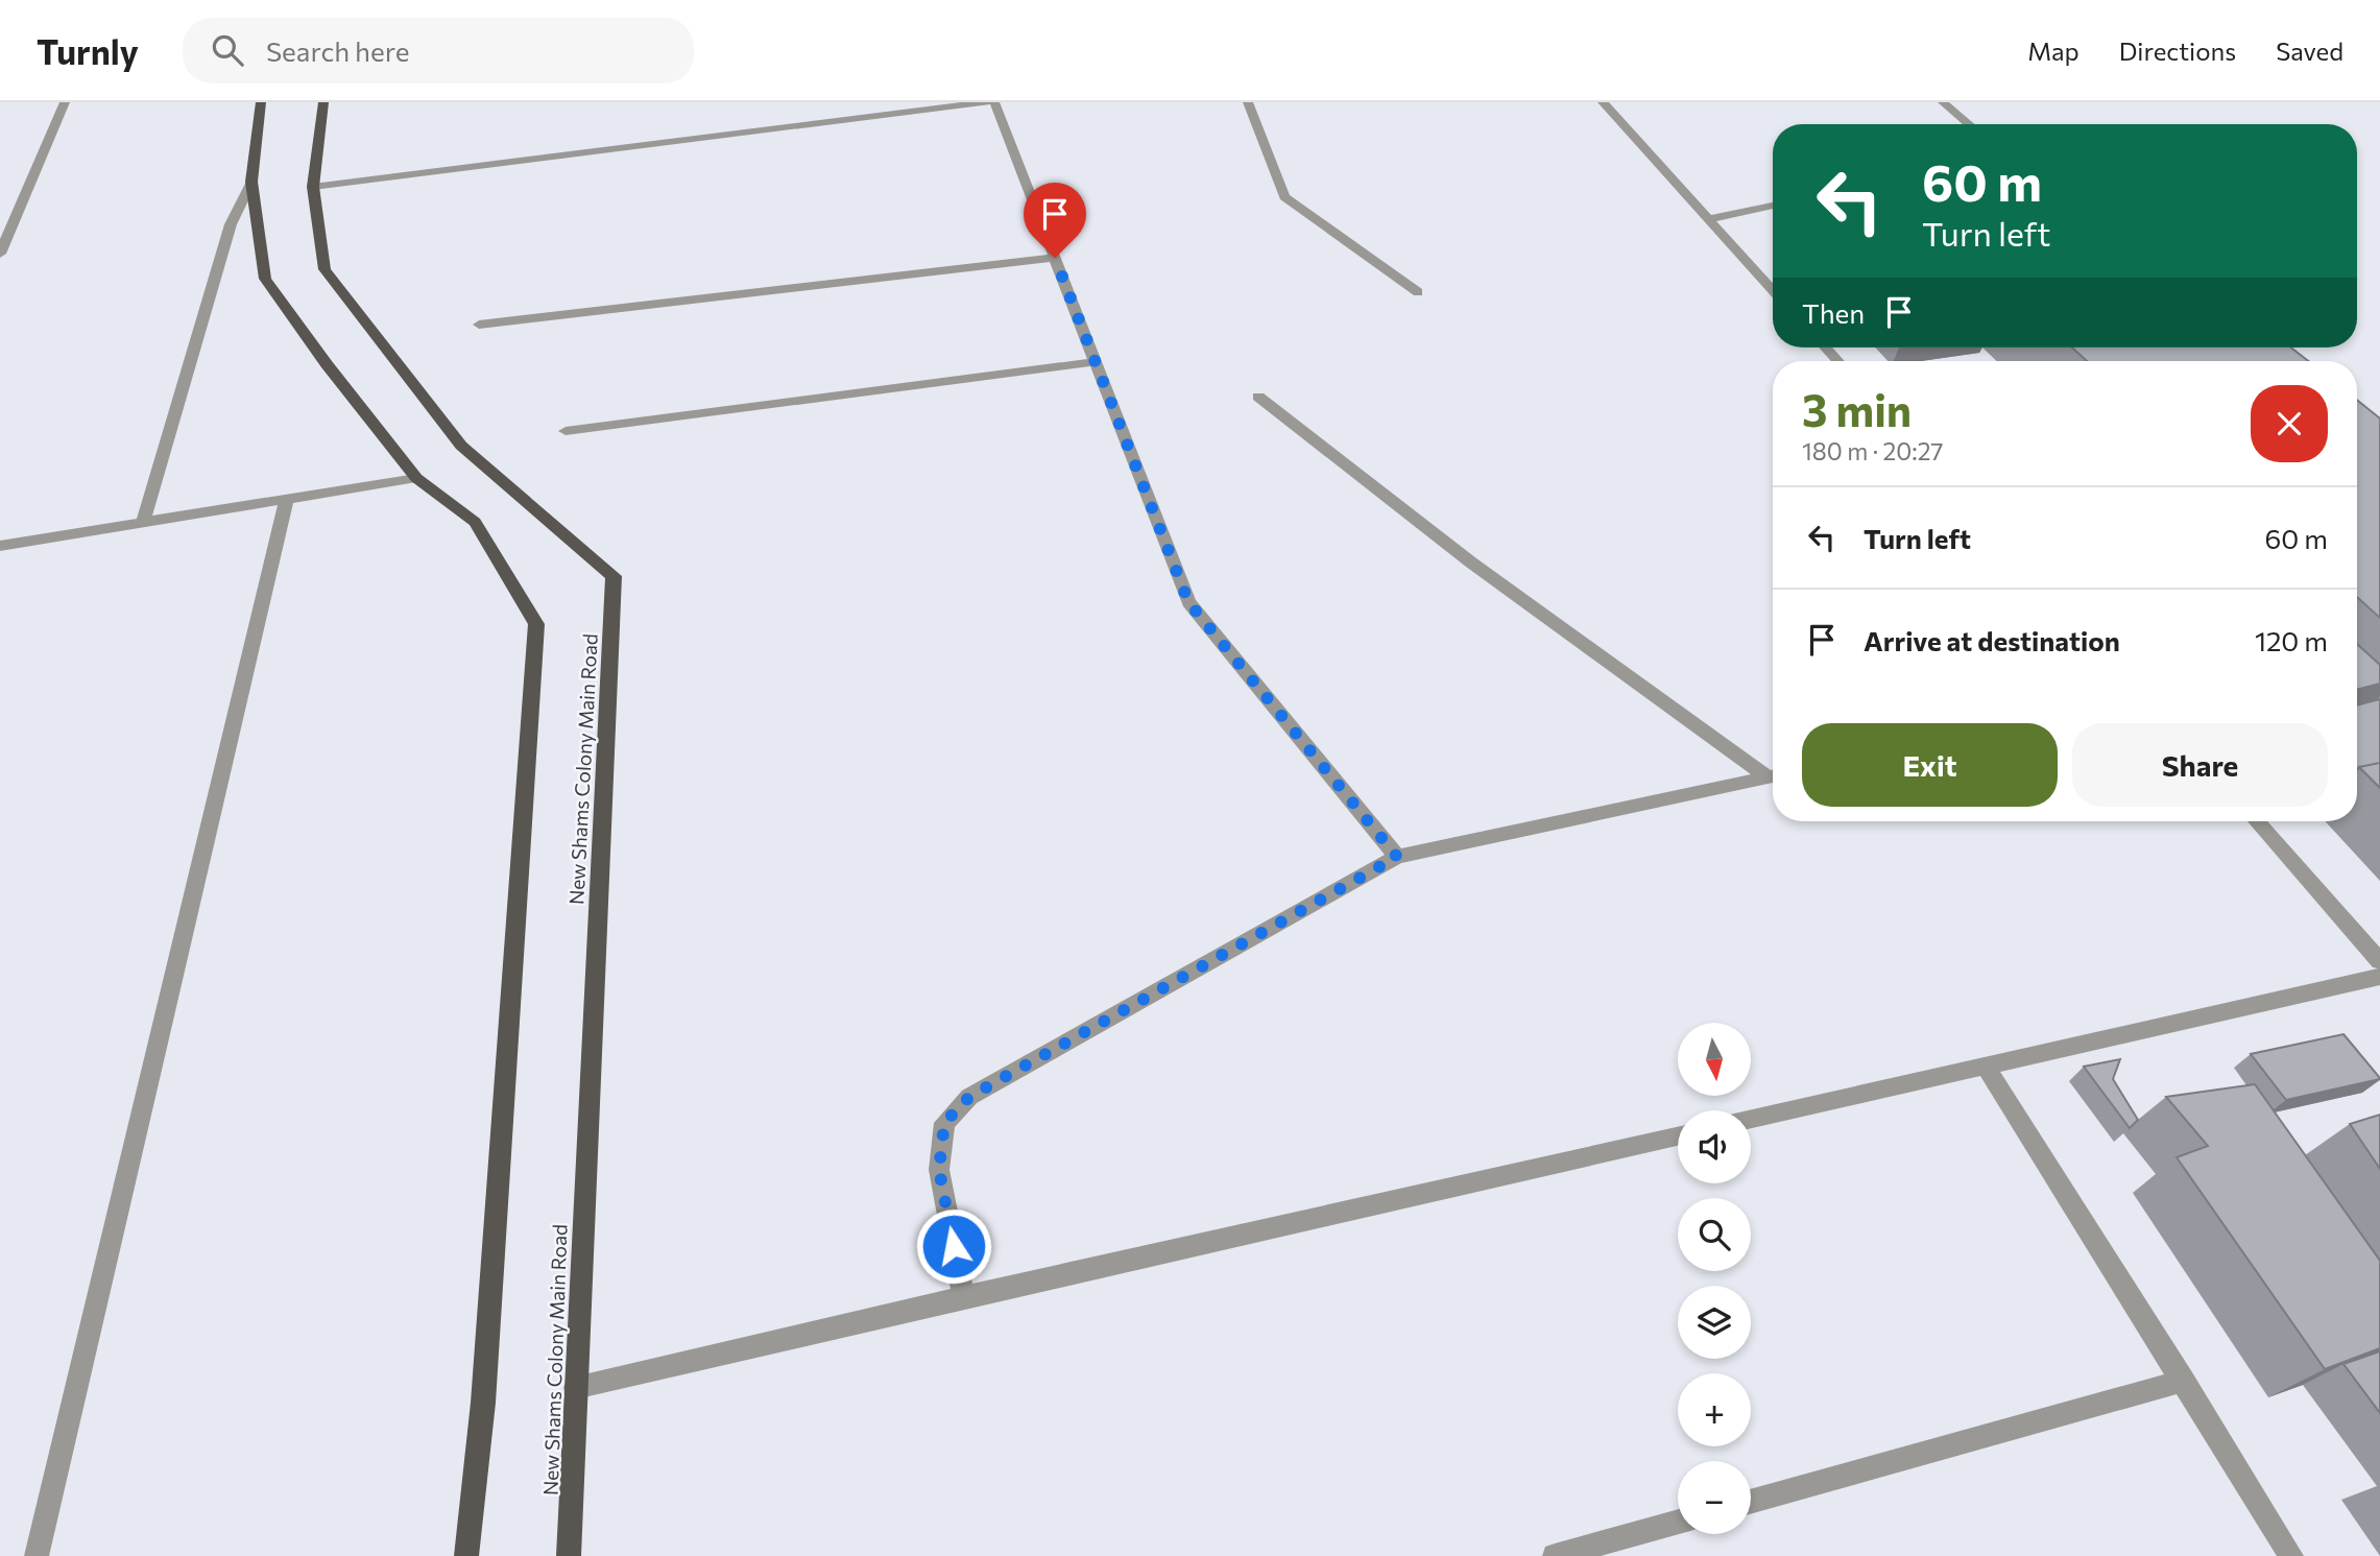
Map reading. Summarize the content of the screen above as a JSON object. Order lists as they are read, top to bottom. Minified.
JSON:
{"streets":{"main road":["New Shams Colony Main Road"]},"north":"bottom","page":{"header":"Turnly","search":"Search here","nav":["Map","Directions","Saved"],"turn":["60 m","Turn left"],"then":"Then","heading":["3 min","180 m · 20:27"],"list":[{"name":"Turn left","value":"60 m"},{"name":"Arrive at destination","value":"120 m"}],"buttons":["Exit","Share"],"map_buttons":["+","−"]}}
